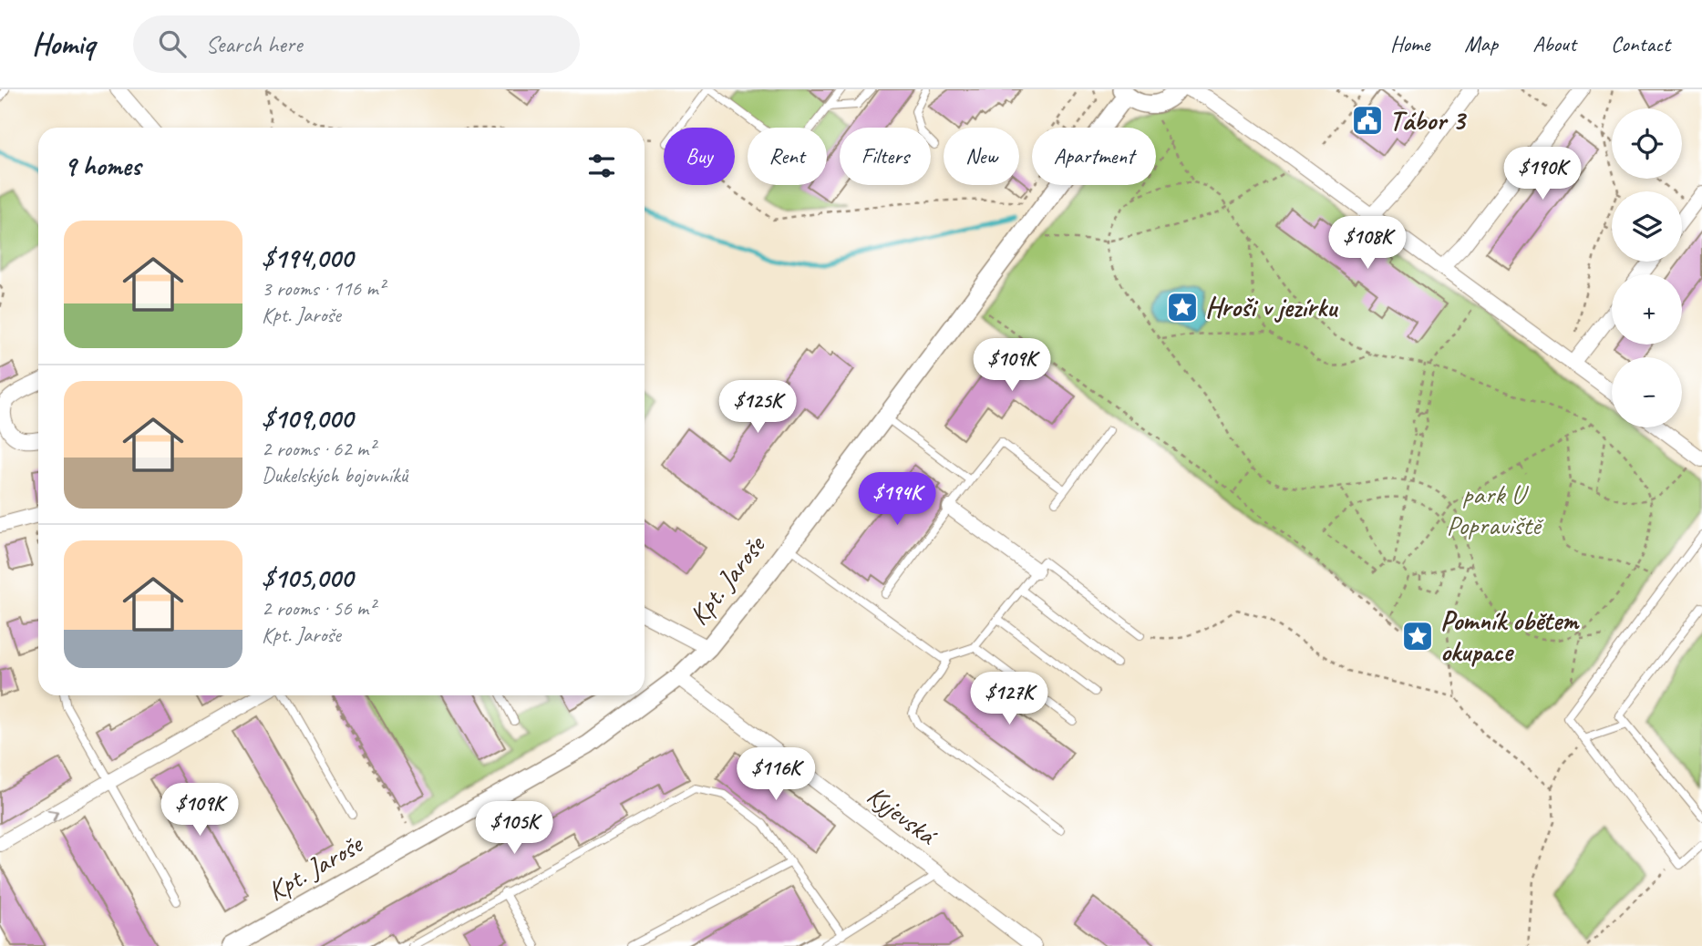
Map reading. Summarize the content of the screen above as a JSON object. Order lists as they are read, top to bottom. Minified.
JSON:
{"streets":{"street":["Kpt. Jaroše","Kyjevská"]},"crossings":[["Kpt. Jaroše","Kyjevská"]],"parks":["park U Popraviště"],"places":{"public building":["Tábor 3"],"place":["Hroši v jezírku","Pomník obětem okupace"]},"page":{"header":"Homiq","search":"Search here","nav":["Home","Map","About","Contact"],"map_buttons":["+","−"],"chip":["Buy","Rent","Filters","New","Apartment"],"heading":"9 homes","price":["$190K","$108K","$109K","$125K","$194K","$127K","$116K","$109K","$105K"],"list":[{"name":"$194,000","note":"3 rooms · 116 m² · Kpt. Jaroše"},{"name":"$109,000","note":"2 rooms · 62 m² · Dukelských bojovníků"},{"name":"$105,000","note":"2 rooms · 56 m² · Kpt. Jaroše"}]}}
